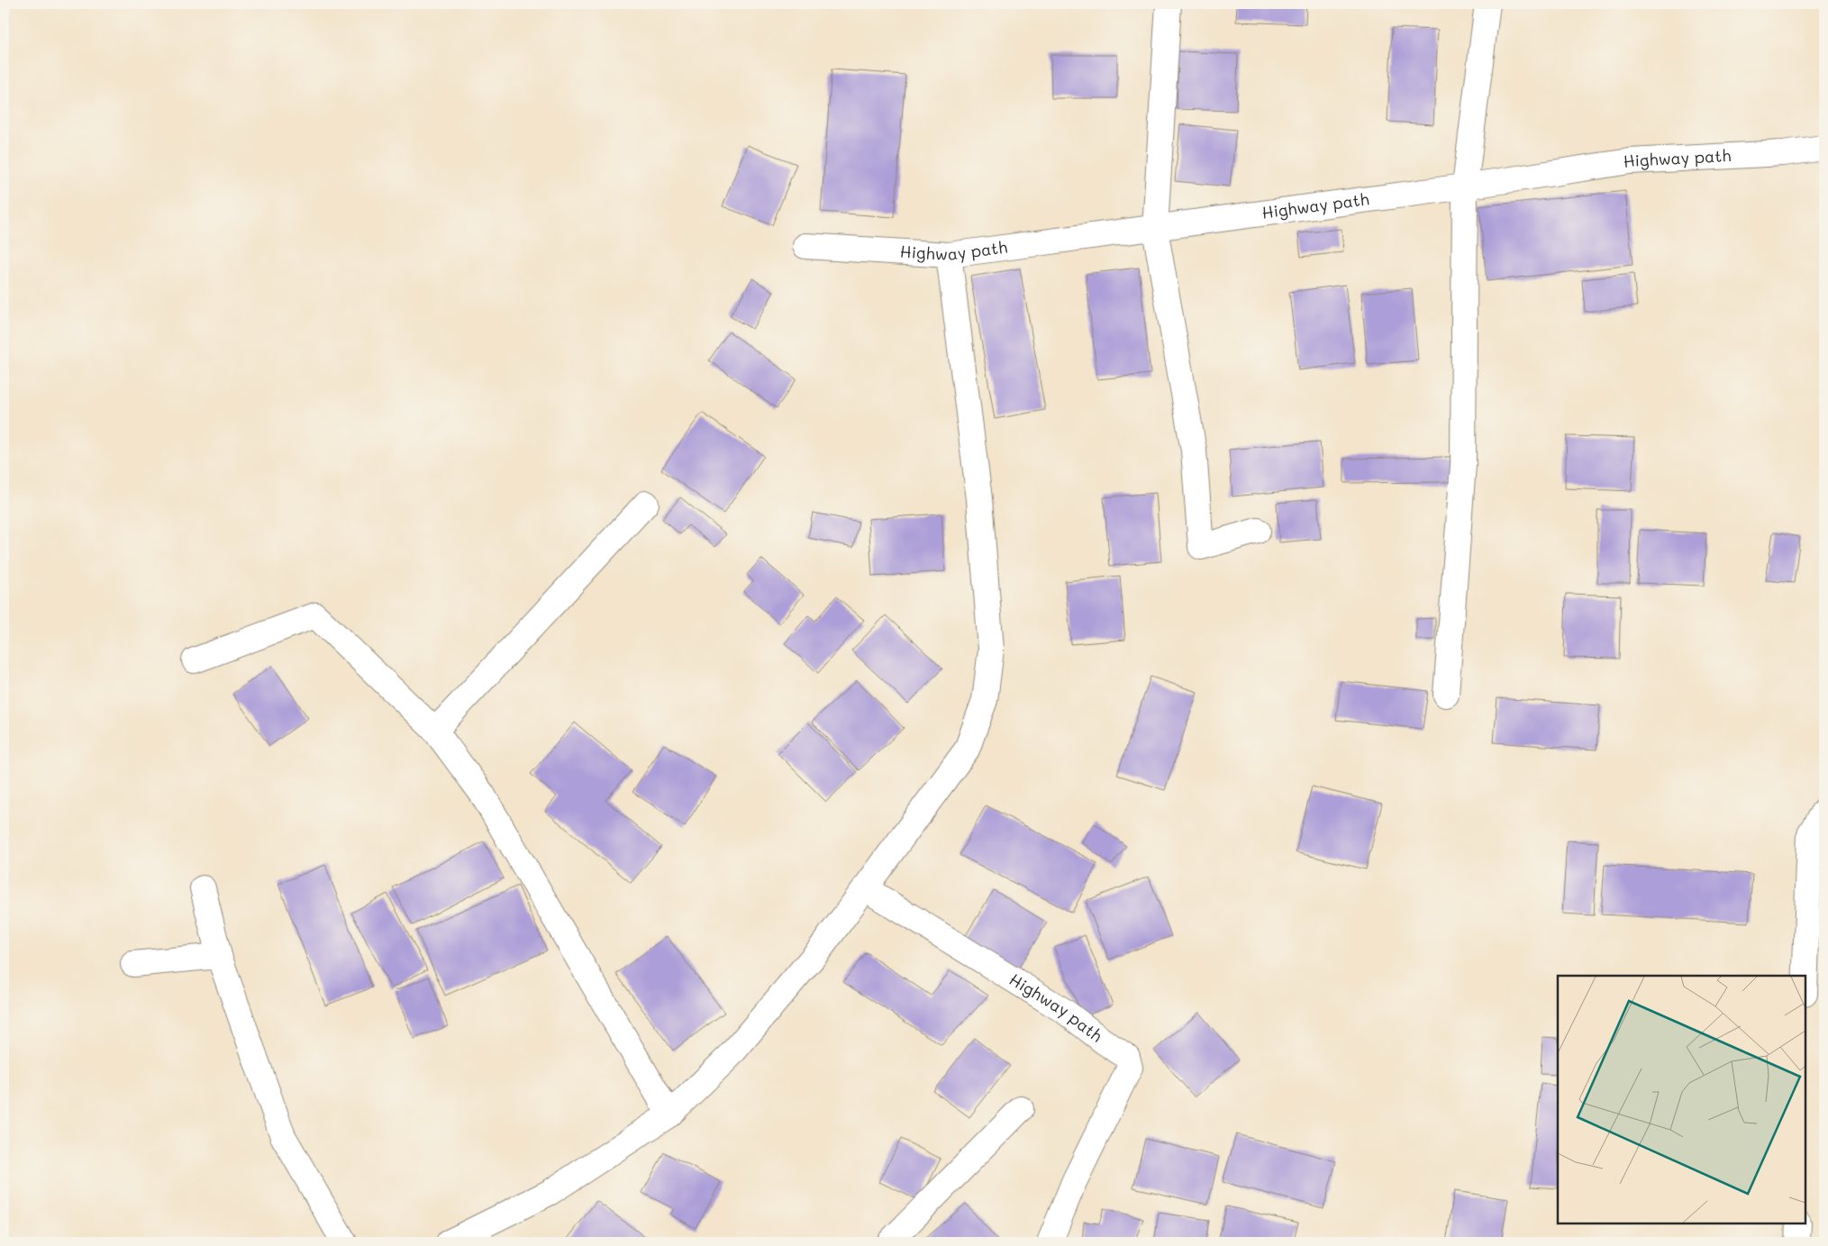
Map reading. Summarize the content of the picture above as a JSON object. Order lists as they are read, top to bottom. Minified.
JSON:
{"streets":{"street":["Highway path"]}}
